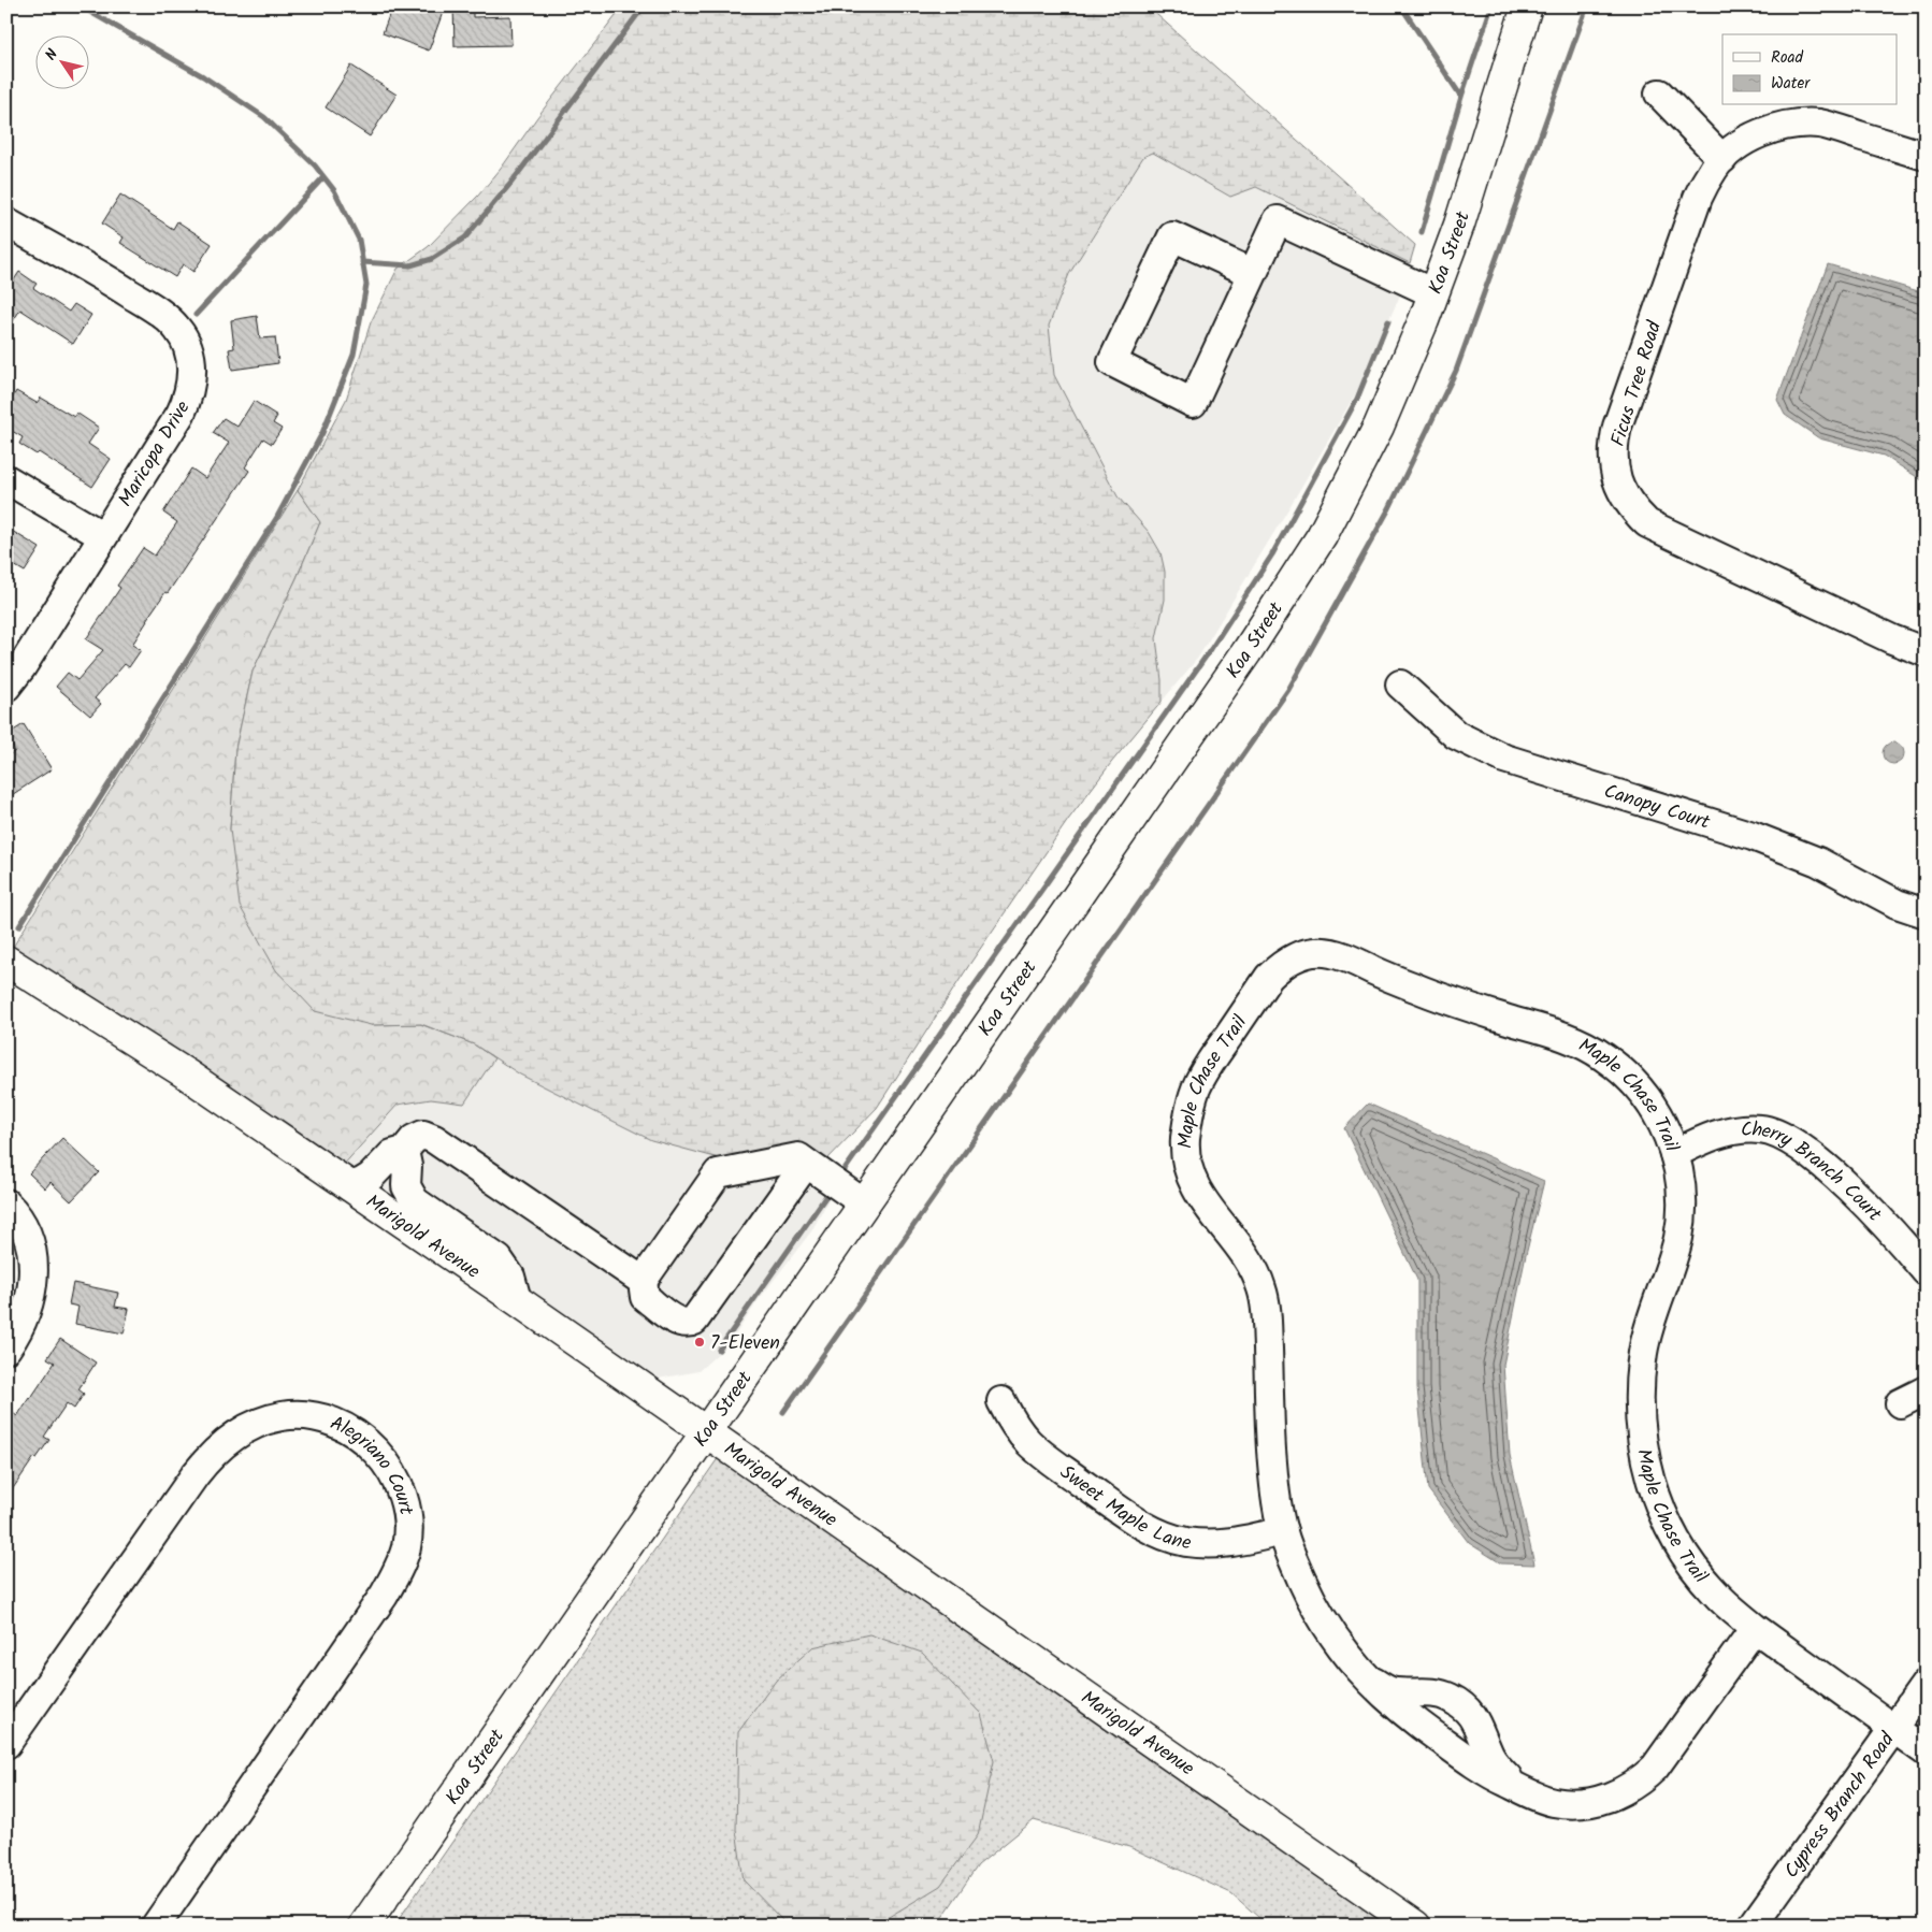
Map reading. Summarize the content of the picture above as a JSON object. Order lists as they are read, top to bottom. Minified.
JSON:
{"streets":{"main road":["Koa Street","Marigold Avenue"],"street":["Ficus Tree Road","Maricopa Drive","Canopy Court","Maple Chase Trail","Cherry Branch Court","Alegriano Court","Sweet Maple Lane","Cypress Branch Road"]},"crossings":[["Koa Street","Marigold Avenue"],["Maple Chase Trail","Cherry Branch Court"],["Maple Chase Trail","Sweet Maple Lane"],["Maple Chase Trail","Cypress Branch Road"]],"places":["7-Eleven"],"legend":["Road","Water"],"north":"top left"}
